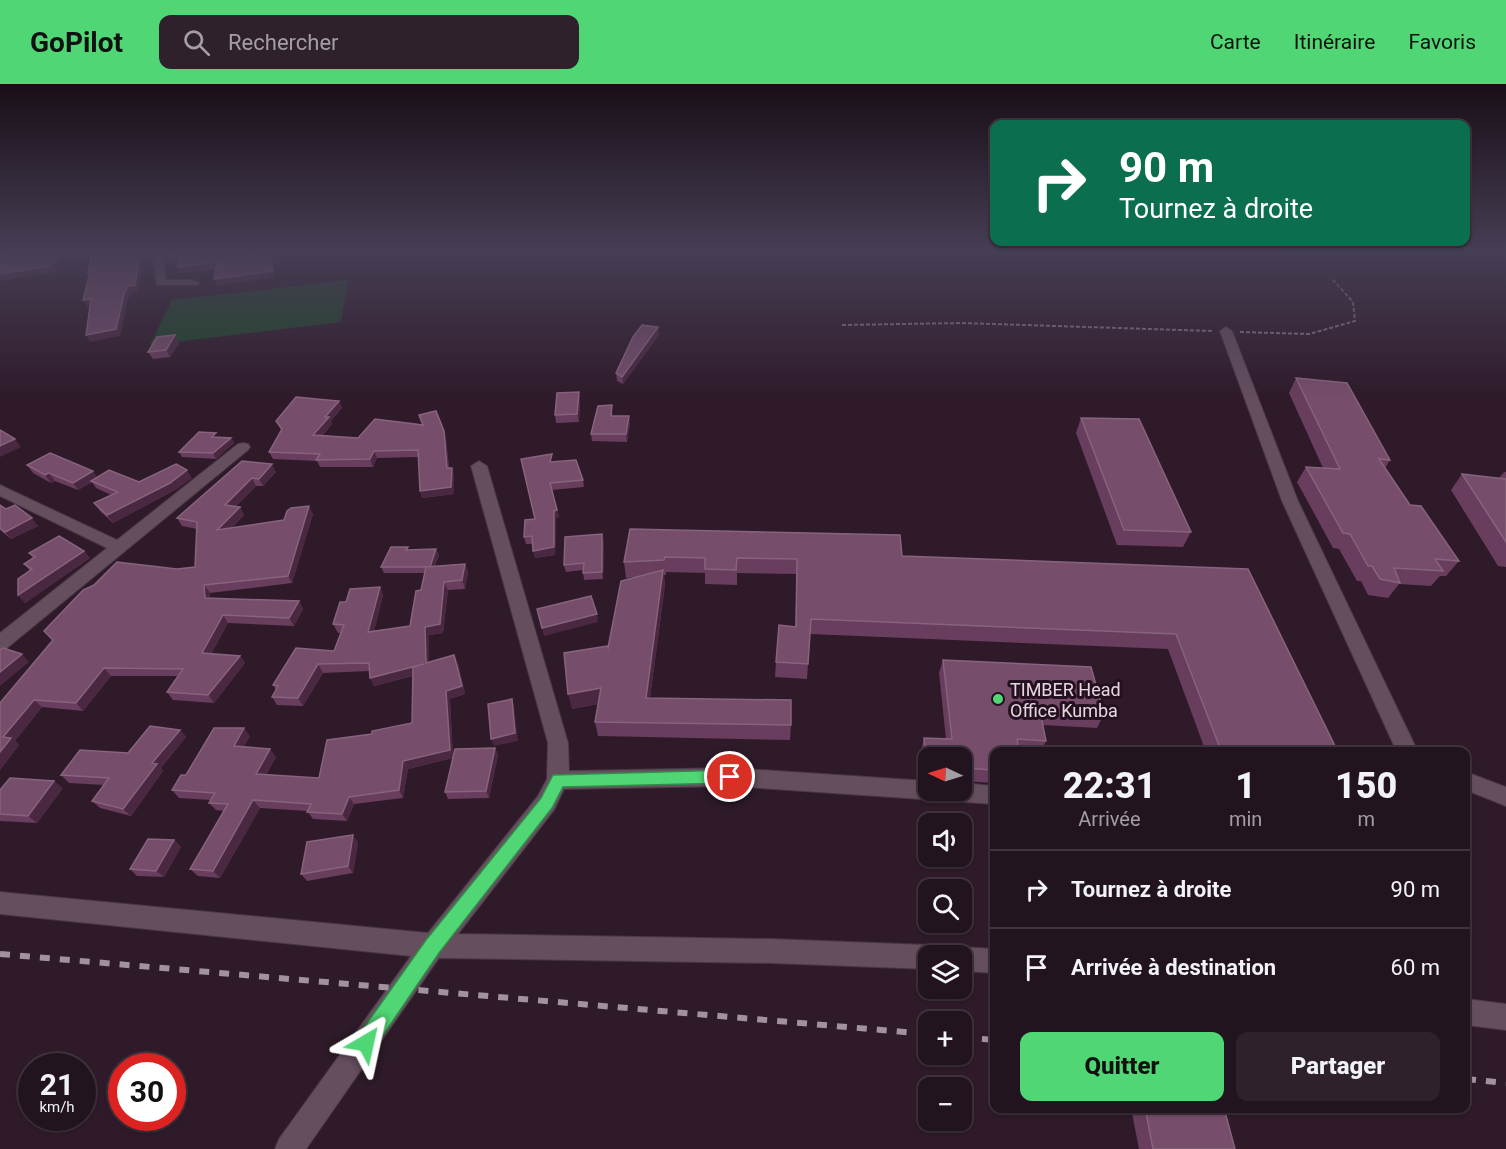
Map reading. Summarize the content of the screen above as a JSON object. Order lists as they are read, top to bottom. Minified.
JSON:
{"places":["TIMBER Head Office Kumba"],"north":"left","page":{"header":"GoPilot","search":"Rechercher","nav":["Carte","Itinéraire","Favoris"],"turn":["90 m","Tournez à droite"],"map_buttons":["+","−"],"eta":["22:31","Arrivée","1","min","150","m"],"list":[{"name":"Tournez à droite","value":"90 m"},{"name":"Arrivée à destination","value":"60 m"}],"buttons":["Quitter","Partager"],"speed":"21 km/h","limit":"30"}}
